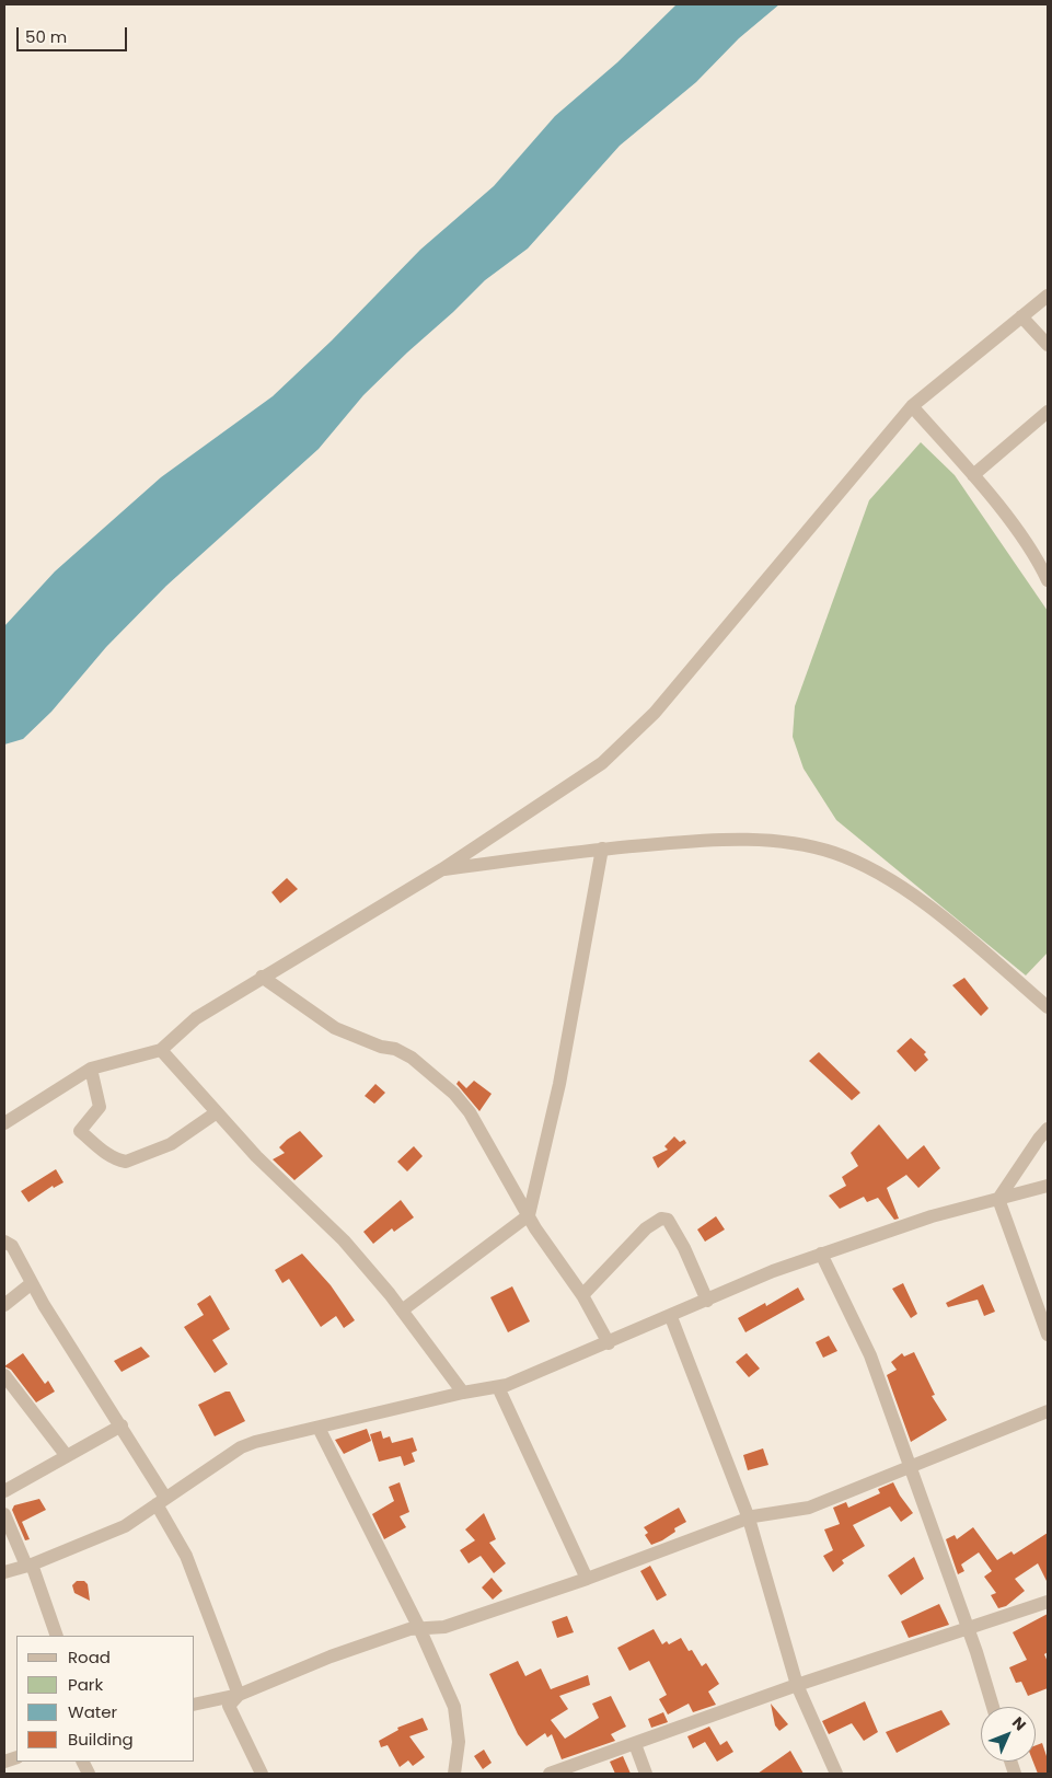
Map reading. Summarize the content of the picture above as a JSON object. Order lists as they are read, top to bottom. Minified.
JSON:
{"legend":["Road","Park","Water","Building"],"scale_bar":"50 m","north":"top right"}
